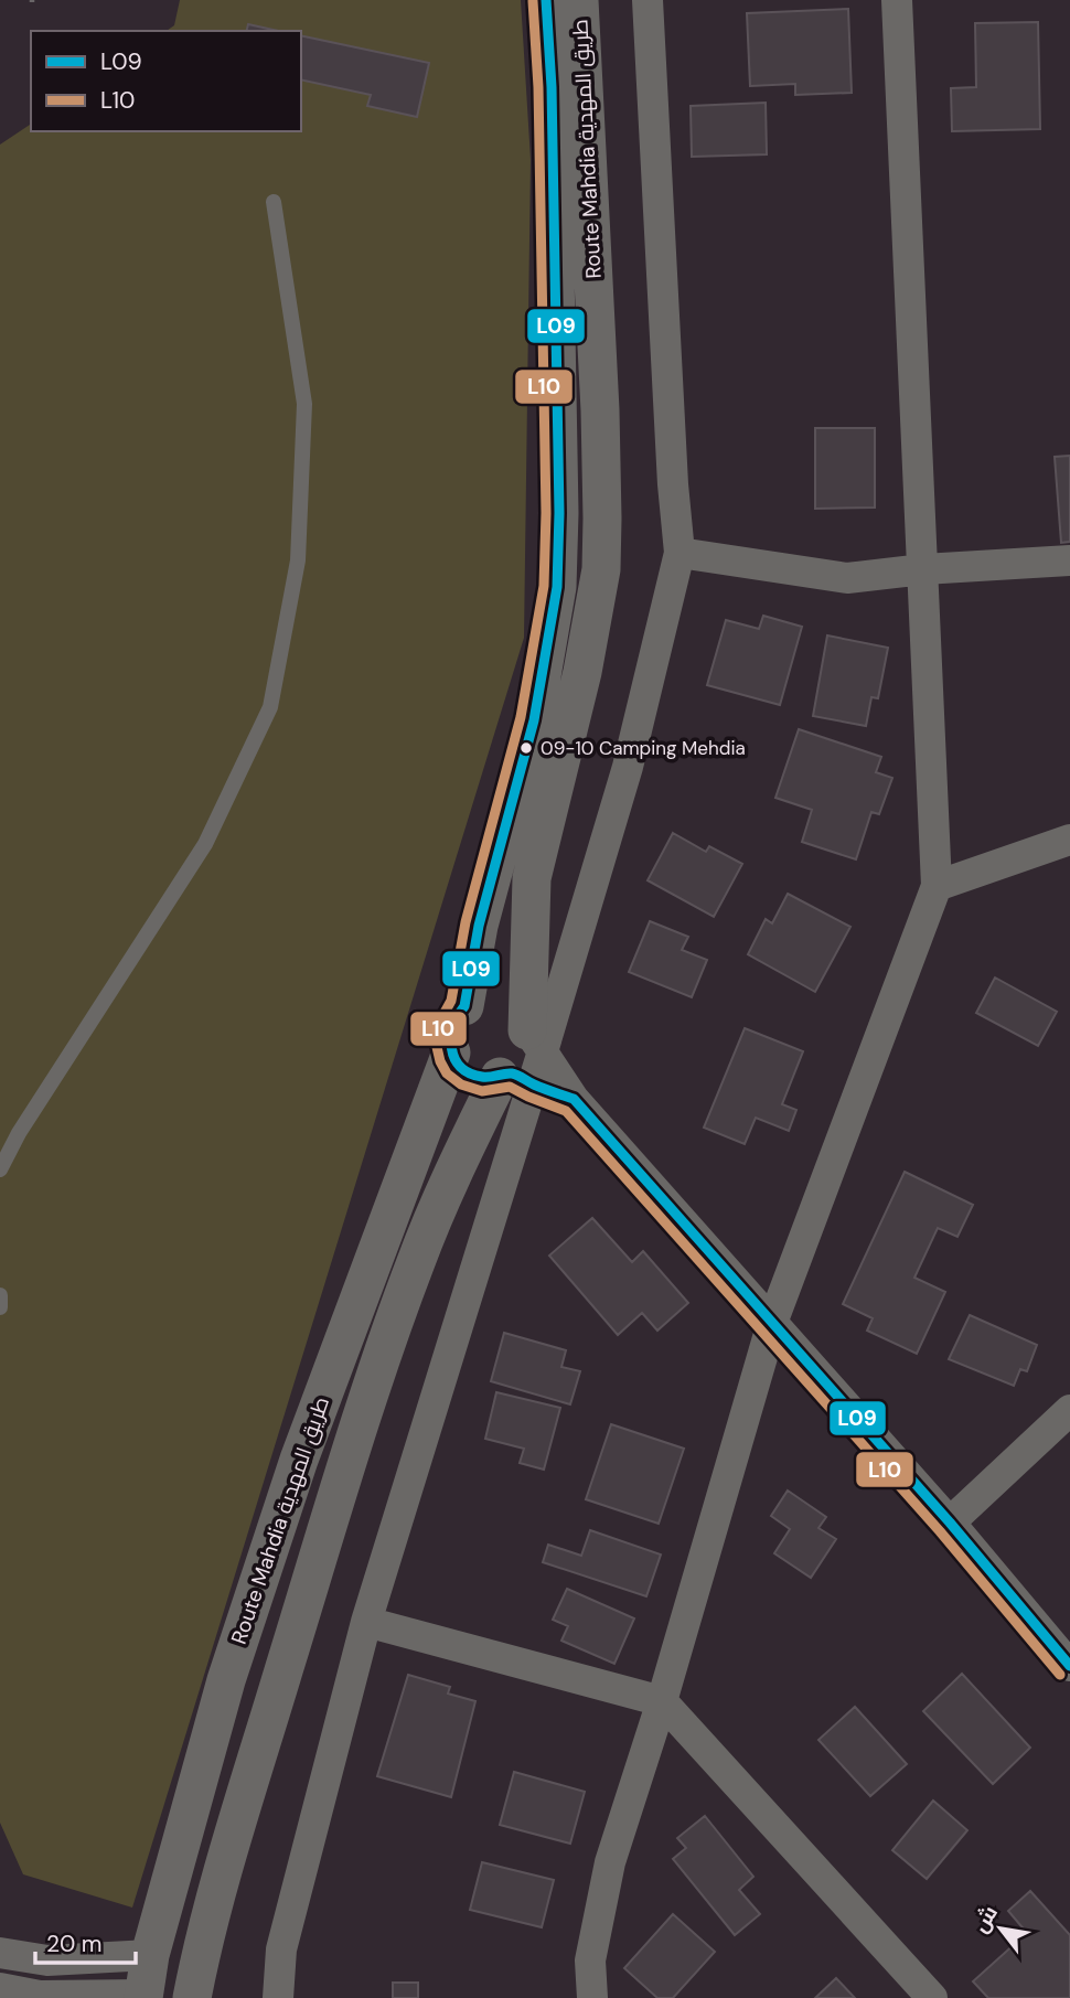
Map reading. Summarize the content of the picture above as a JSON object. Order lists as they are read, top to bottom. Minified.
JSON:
{"streets":{"street":["Route Mahdia طريق المهدية"]},"places":["09-10 Camping Mehdia"],"lines":["transit line L09","transit line L10"],"legend":["L09","L10"],"scale_bar":"20 m","north":"top left"}
